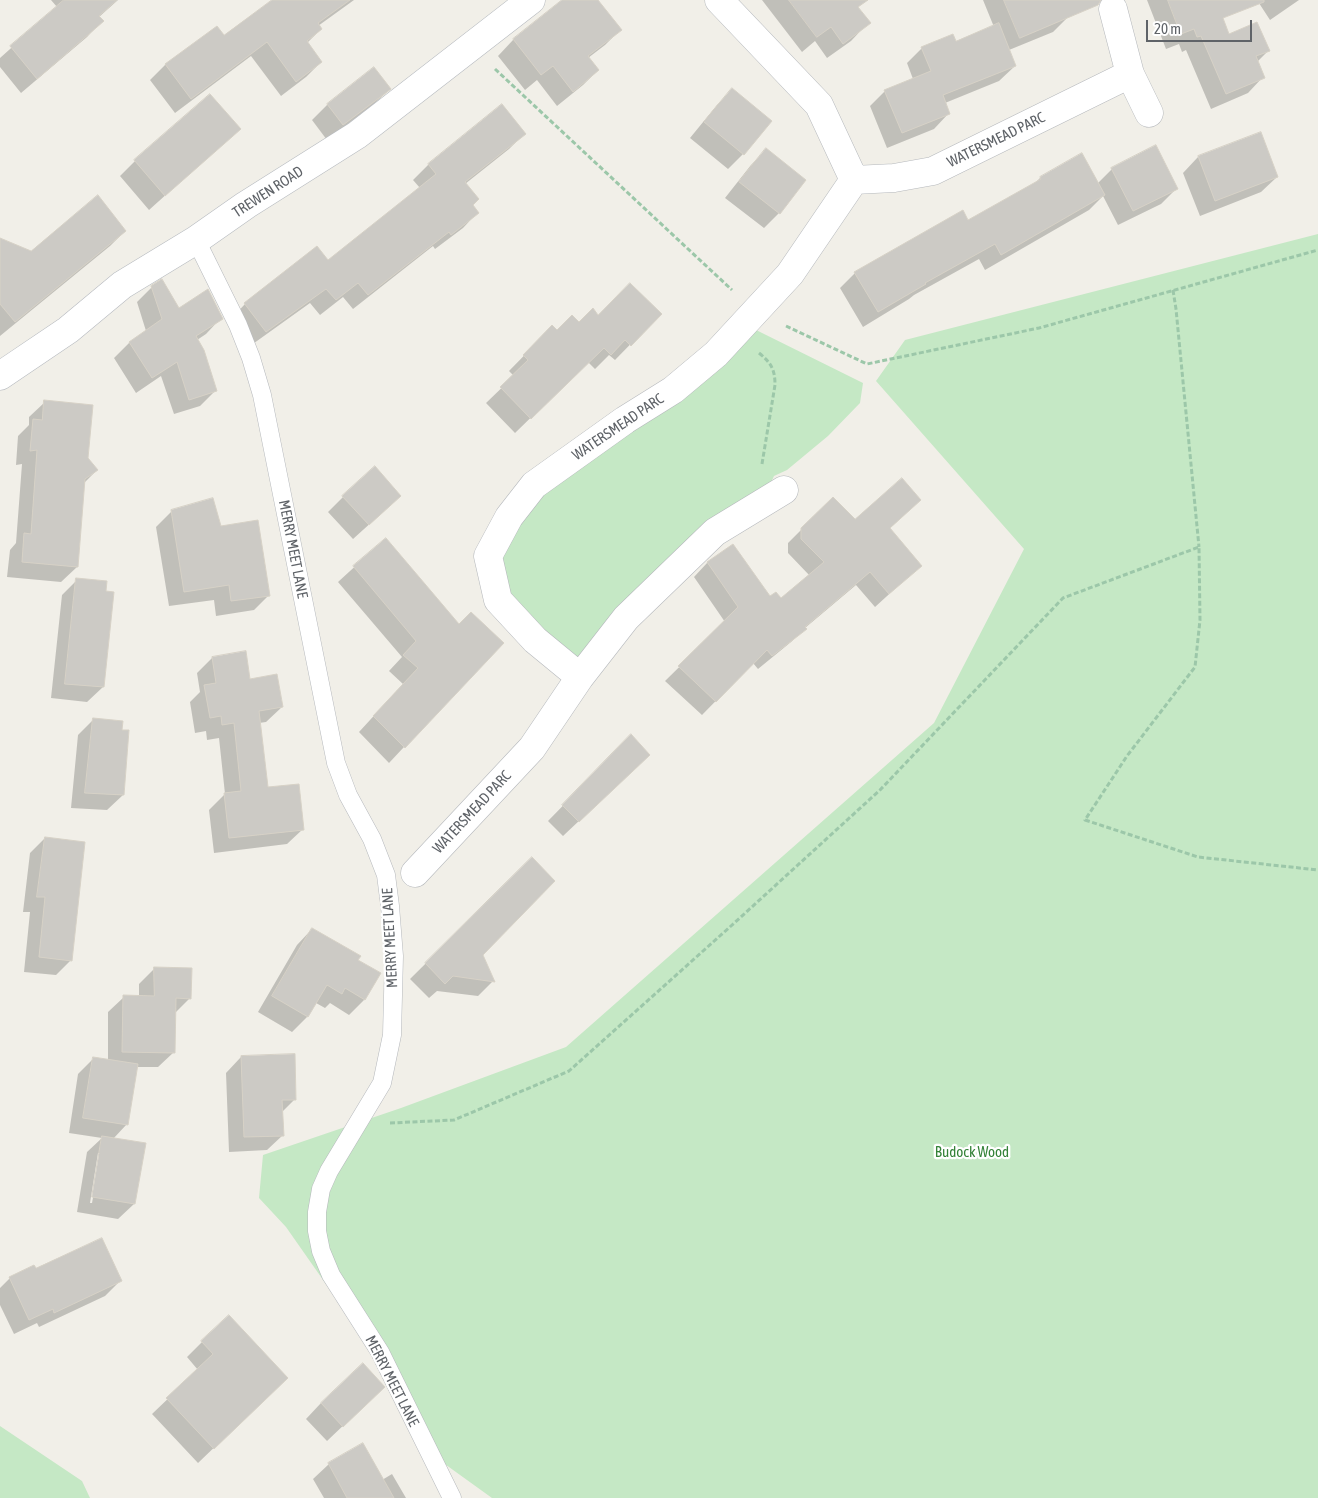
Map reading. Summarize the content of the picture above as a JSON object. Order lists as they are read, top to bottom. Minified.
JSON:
{"streets":{"street":["WATERSMEAD PARC","TREWEN ROAD"],"lane":["MERRY MEET LANE"]},"crossings":[["TREWEN ROAD","MERRY MEET LANE"]],"parks":["Budock Wood"],"scale_bar":"20 m"}
